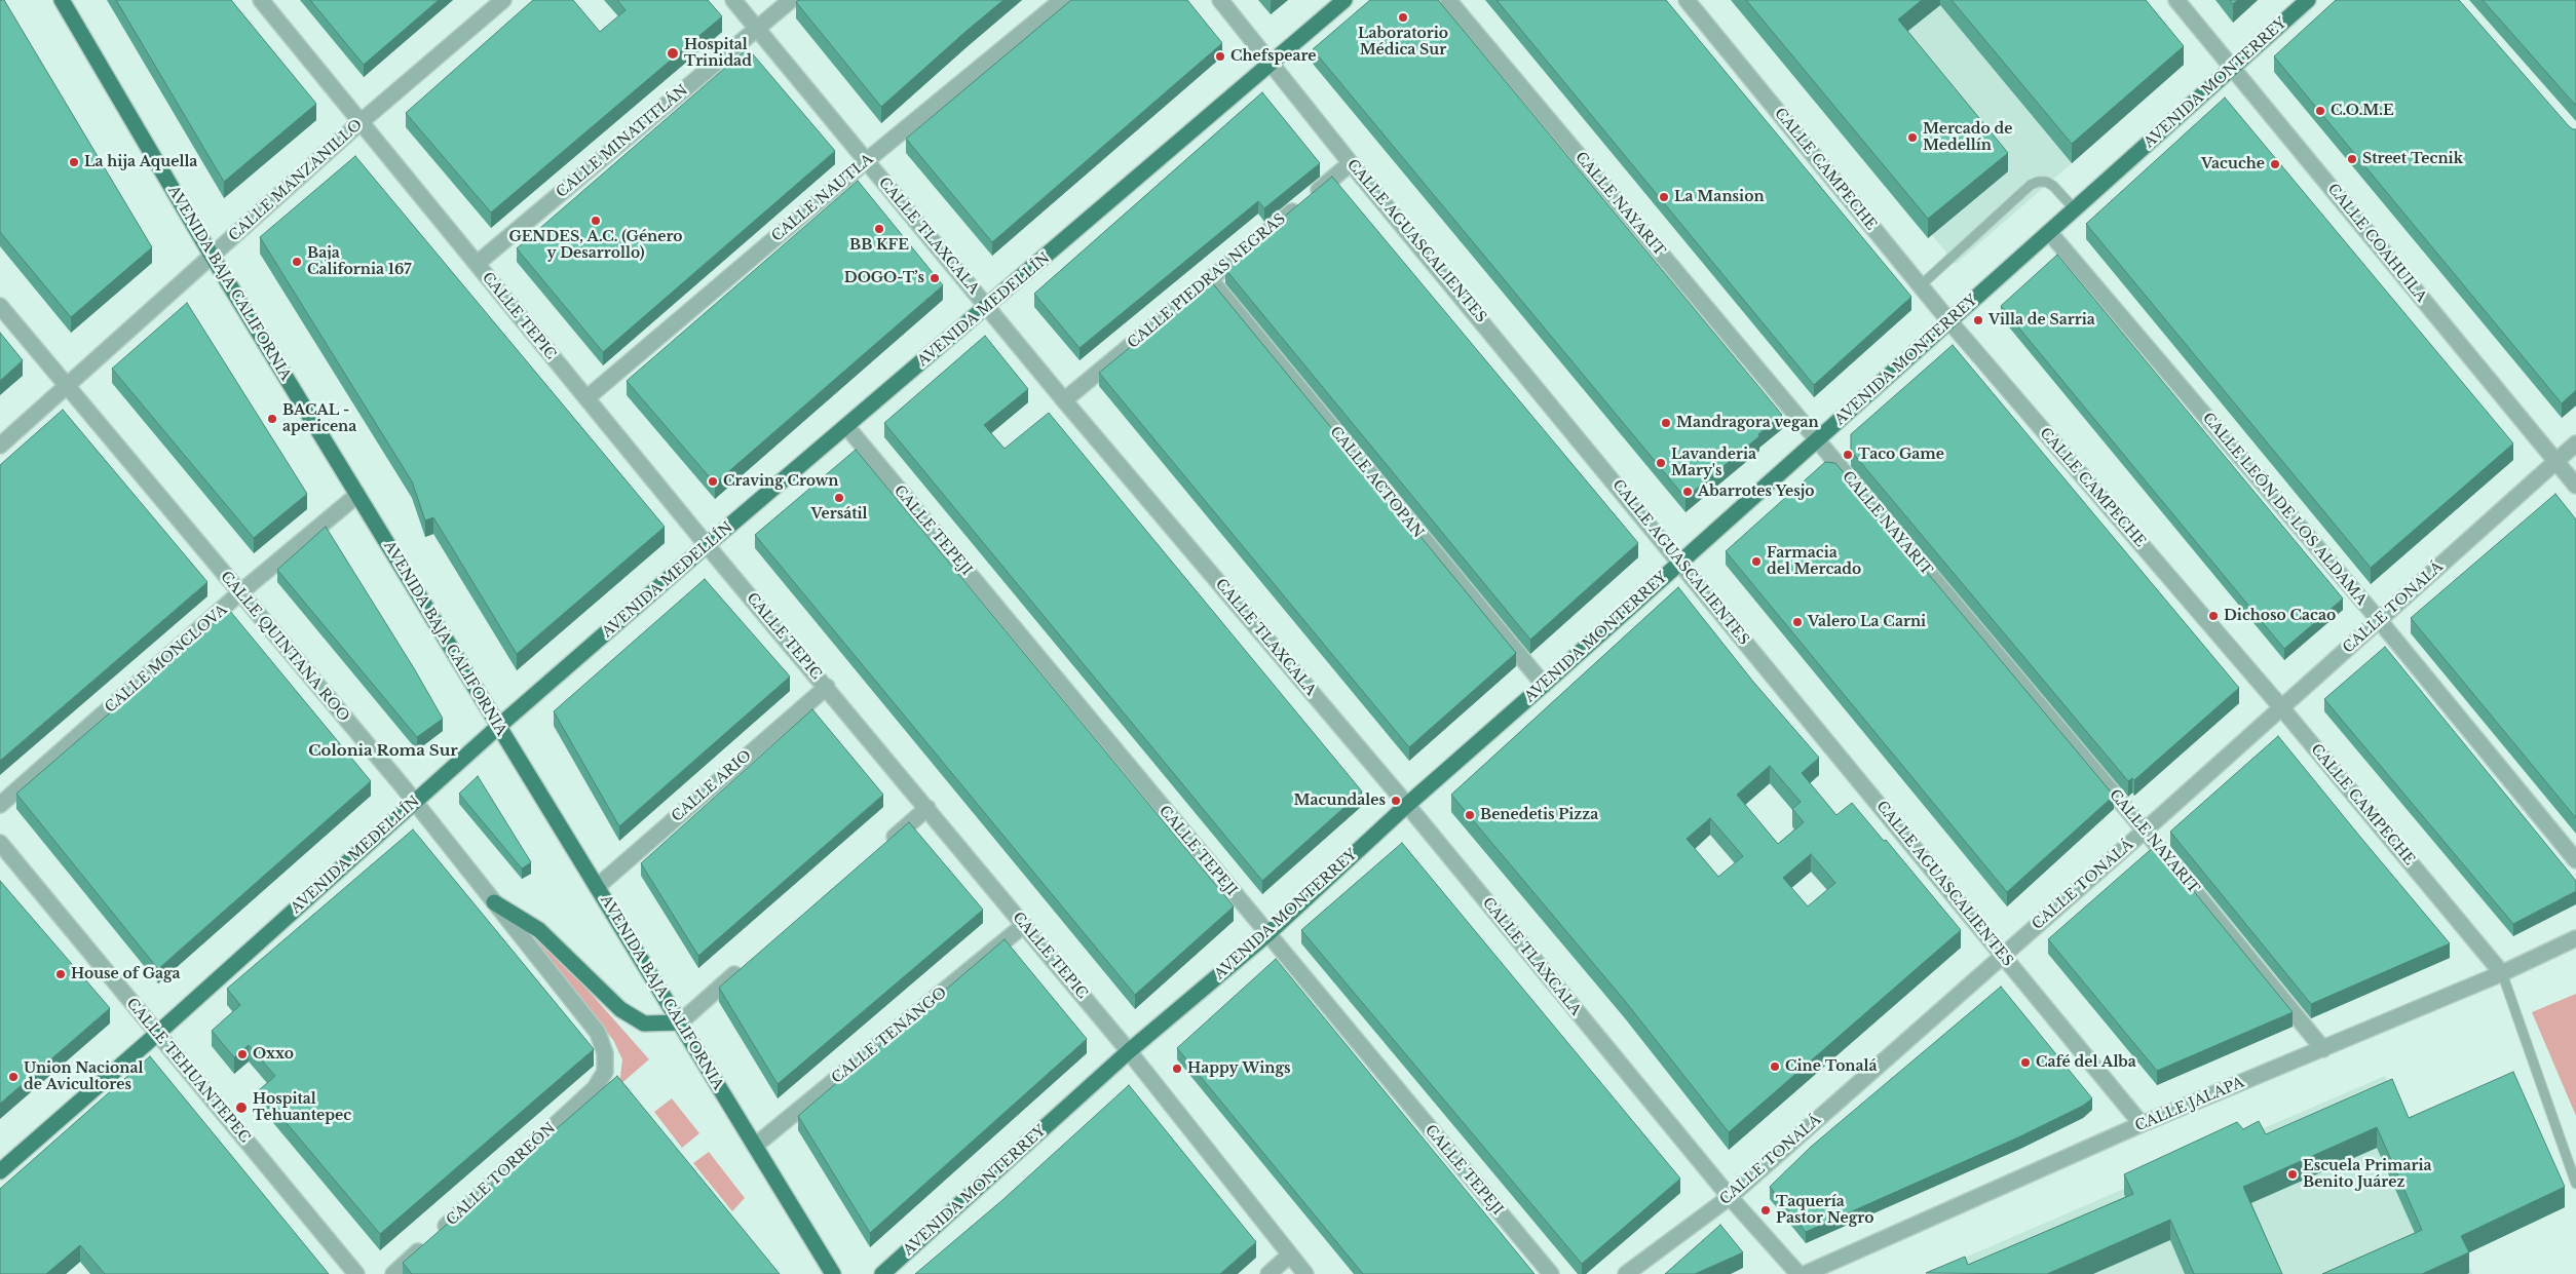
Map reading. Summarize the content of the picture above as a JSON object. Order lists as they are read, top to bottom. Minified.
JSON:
{"streets":{"main road":["AVENIDA MONTERREY","AVENIDA BAJA CALIFORNIA","AVENIDA MEDELLÍN"],"street":["CALLE MINATITLÁN","CALLE CAMPECHE","CALLE MANZANILLO","CALLE NAUTLA","CALLE NAYARIT","CALLE TLAXCALA","CALLE AGUASCALIENTES","CALLE COAHUILA","CALLE PIEDRAS NEGRAS","CALLE TEPIC","CALLE ACTOPAN","CALLE LEÓN DE LOS ALDAMA","CALLE TEPEJI","CALLE TONALÁ","CALLE QUINTANA ROO","CALLE MONCLOVA","CALLE ARIO","CALLE TENANGO","CALLE TEHUANTEPEC","CALLE JALAPA","CALLE TORREÓN"]},"crossings":[["AVENIDA MONTERREY","CALLE CAMPECHE"],["AVENIDA MONTERREY","CALLE NAYARIT"],["AVENIDA MONTERREY","CALLE TLAXCALA"],["AVENIDA MONTERREY","CALLE AGUASCALIENTES"],["AVENIDA MONTERREY","CALLE COAHUILA"],["AVENIDA MONTERREY","CALLE TEPIC"],["AVENIDA MONTERREY","CALLE ACTOPAN"],["AVENIDA MONTERREY","CALLE LEÓN DE LOS ALDAMA"],["AVENIDA MONTERREY","CALLE TEPEJI"],["CALLE MINATITLÁN","CALLE TLAXCALA"],["CALLE MINATITLÁN","CALLE TEPIC"],["CALLE CAMPECHE","CALLE TONALÁ"],["CALLE CAMPECHE","CALLE JALAPA"],["CALLE MANZANILLO","AVENIDA BAJA CALIFORNIA"],["CALLE MANZANILLO","CALLE TEPIC"],["CALLE MANZANILLO","CALLE QUINTANA ROO"],["CALLE NAUTLA","CALLE TLAXCALA"],["CALLE NAUTLA","CALLE TEPIC"],["CALLE NAYARIT","CALLE TONALÁ"],["CALLE NAYARIT","CALLE JALAPA"],["CALLE TLAXCALA","CALLE PIEDRAS NEGRAS"],["CALLE TLAXCALA","AVENIDA MEDELLÍN"],["CALLE TLAXCALA","CALLE TONALÁ"],["CALLE AGUASCALIENTES","CALLE PIEDRAS NEGRAS"],["CALLE AGUASCALIENTES","AVENIDA MEDELLÍN"],["CALLE AGUASCALIENTES","CALLE TONALÁ"],["CALLE AGUASCALIENTES","CALLE JALAPA"],["CALLE COAHUILA","CALLE TONALÁ"],["CALLE PIEDRAS NEGRAS","CALLE ACTOPAN"],["AVENIDA BAJA CALIFORNIA","AVENIDA MEDELLÍN"],["AVENIDA BAJA CALIFORNIA","CALLE MONCLOVA"],["AVENIDA BAJA CALIFORNIA","CALLE ARIO"],["AVENIDA BAJA CALIFORNIA","CALLE TENANGO"],["AVENIDA MEDELLÍN","CALLE TEPIC"],["AVENIDA MEDELLÍN","CALLE TEPEJI"],["AVENIDA MEDELLÍN","CALLE QUINTANA ROO"],["AVENIDA MEDELLÍN","CALLE TEHUANTEPEC"],["CALLE TEPIC","CALLE ARIO"],["CALLE TEPIC","CALLE TENANGO"],["CALLE LEÓN DE LOS ALDAMA","CALLE TONALÁ"],["CALLE QUINTANA ROO","CALLE MONCLOVA"],["CALLE QUINTANA ROO","CALLE TORREÓN"]],"districts":["Colonia Roma Sur"],"places":["Laboratorio Médica Sur","Hospital Trinidad","Chefspeare","C.O.M.E","Mercado de Medellín","Street Tecnik","La hija Aquella","Vacuche","La Mansion","GENDES, A.C. (Género y Desarrollo)","BB KFE","Baja California 167","DOGO-T’s","Villa de Sarria","BACAL - apericena","Mandragora vegan","Taco Game","Lavanderia Mary's","Craving Crown","Abarrotes Yesjo","Versátil","Farmacia del Mercado","Dichoso Cacao","Valero La Carni","Macundales","Benedetis Pizza","House of Gaga","Oxxo","Café del Alba","Cine Tonalá","Happy Wings","Union Nacional de Avicultores","Hospital Tehuantepec","Escuela Primaria Benito Juárez","Taquería Pastor Negro"]}
